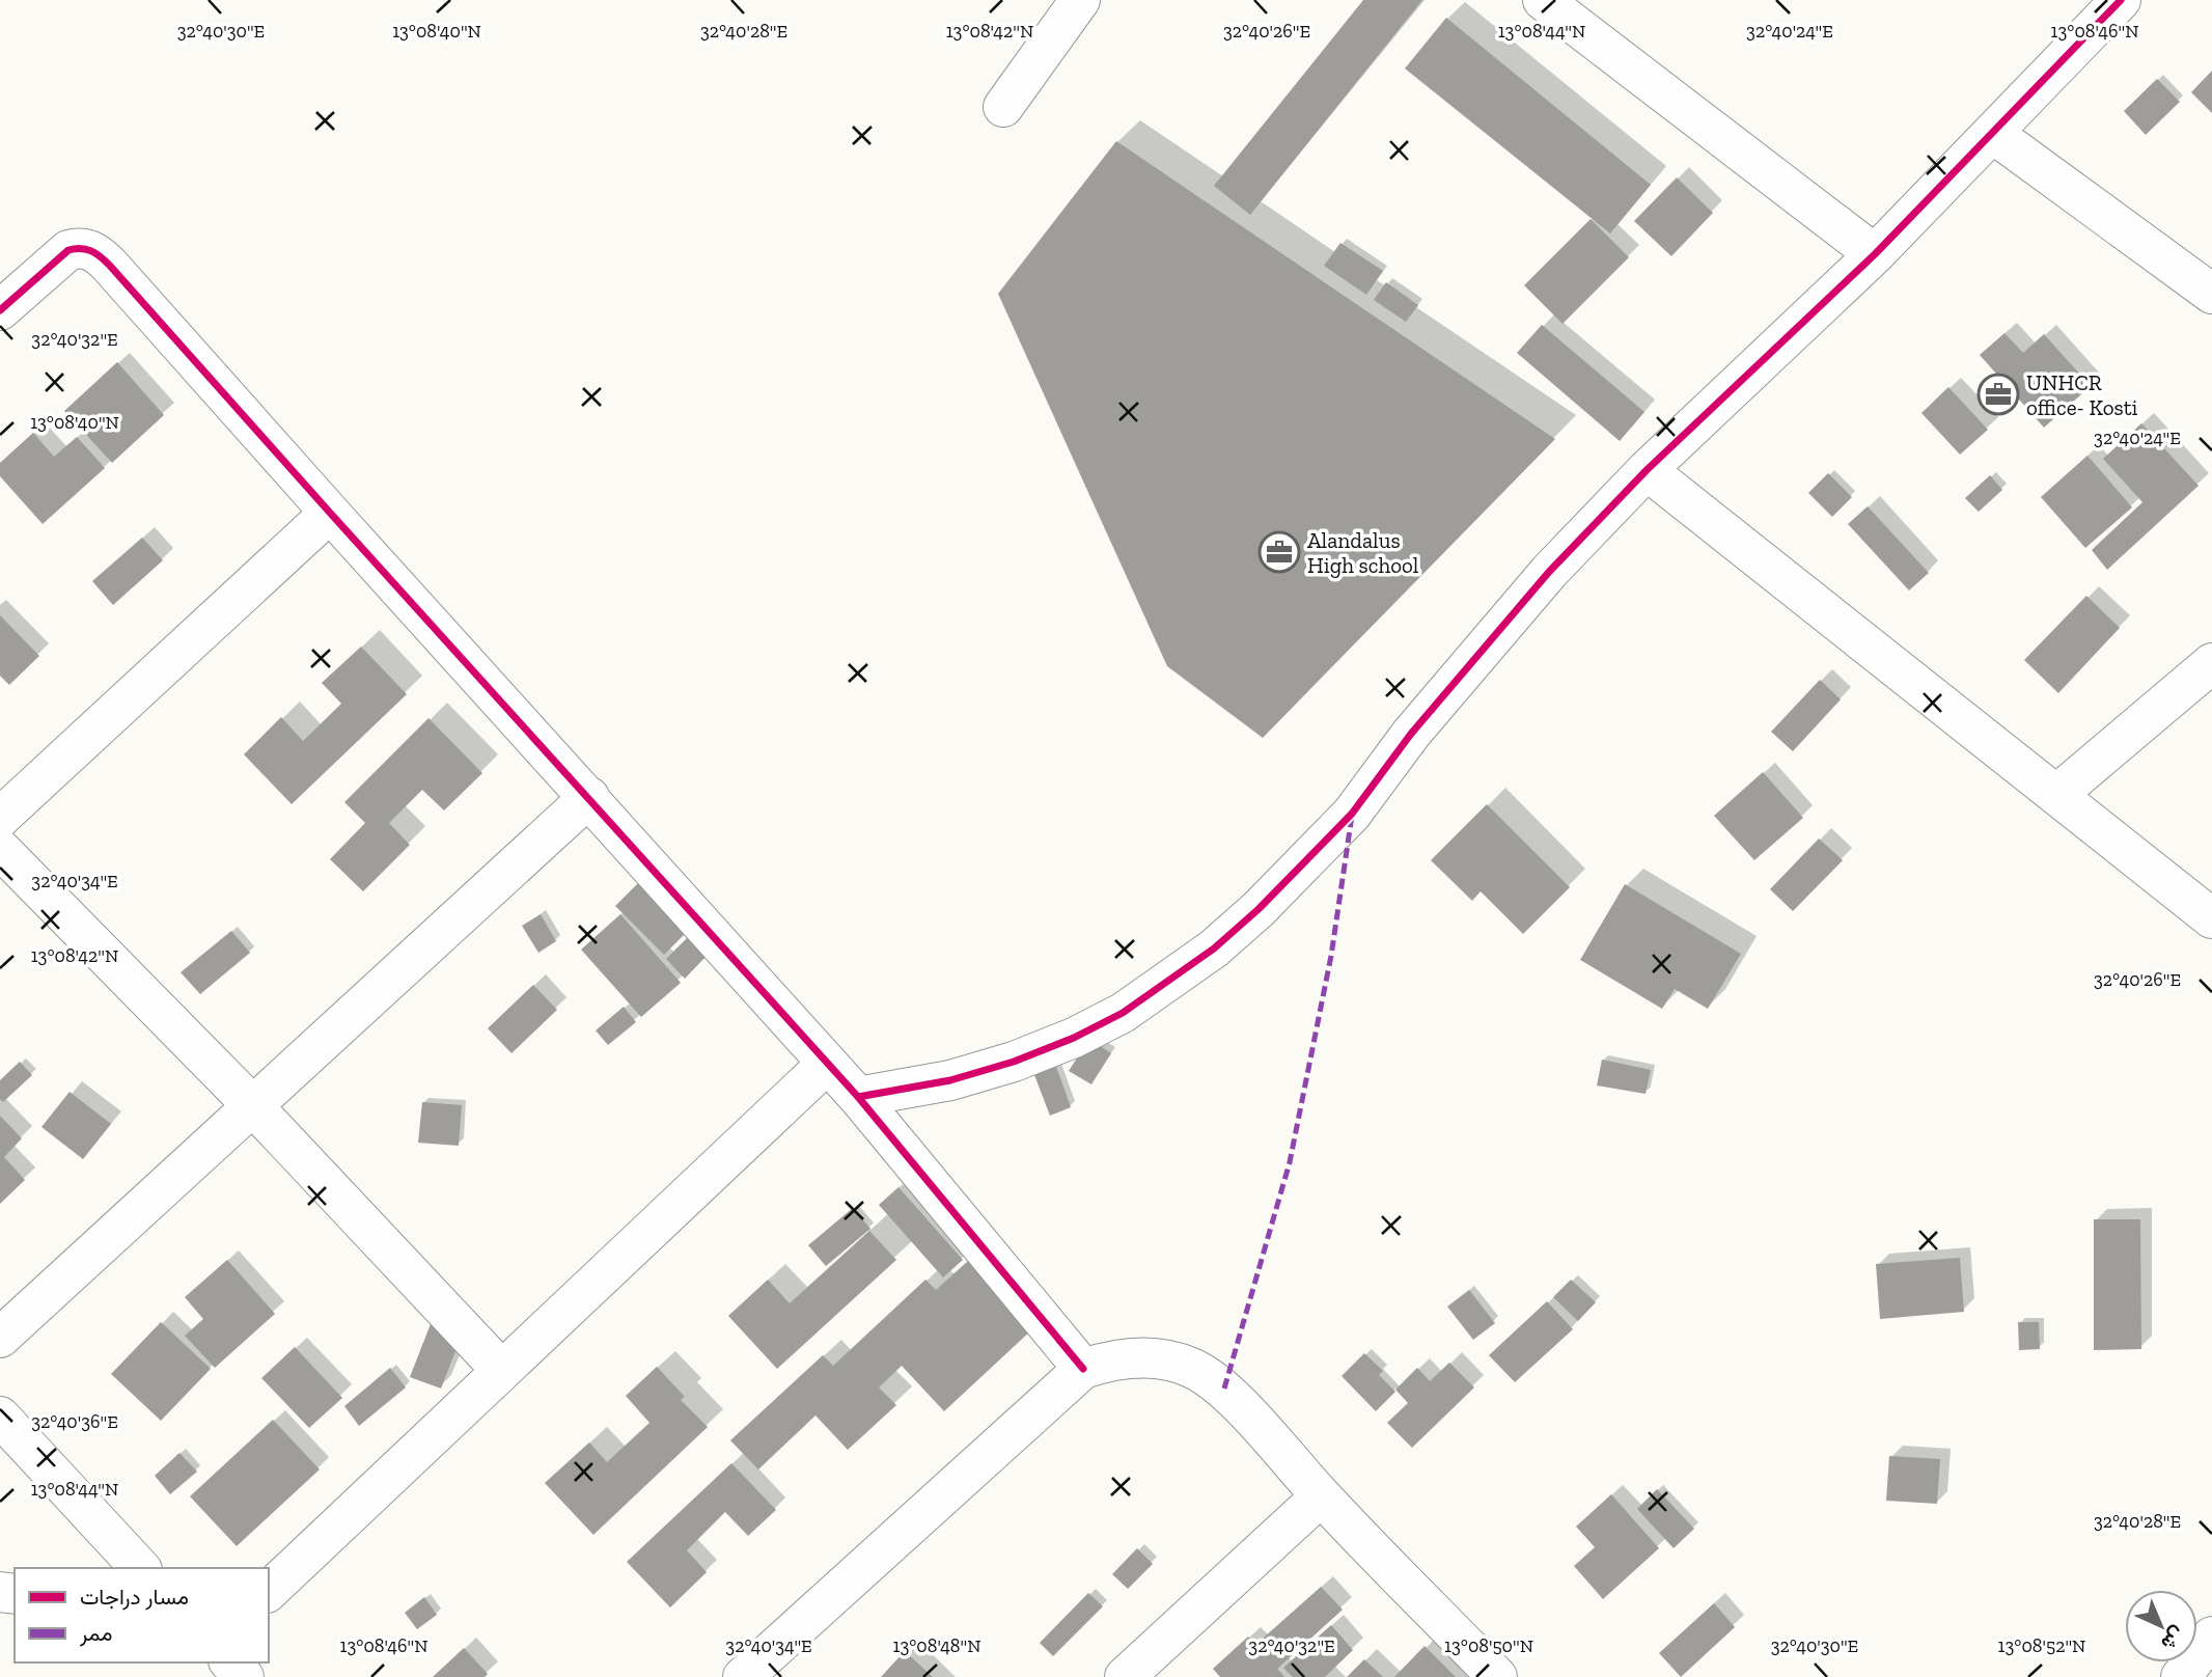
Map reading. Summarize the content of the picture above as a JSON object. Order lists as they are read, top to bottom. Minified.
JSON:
{"places":{"office":["UNHCR office- Kosti","Alandalus High school"]},"legend":["مسار دراجات","ممر"],"north":"bottom right","coordinates":["13°08'40\"N","13°08'42\"N","13°08'44\"N","13°08'46\"N","32°40'30\"E","32°40'28\"E","32°40'26\"E","32°40'24\"E","32°40'32\"E","32°40'34\"E","32°40'36\"E","13°08'48\"N","13°08'50\"N","13°08'52\"N"]}
